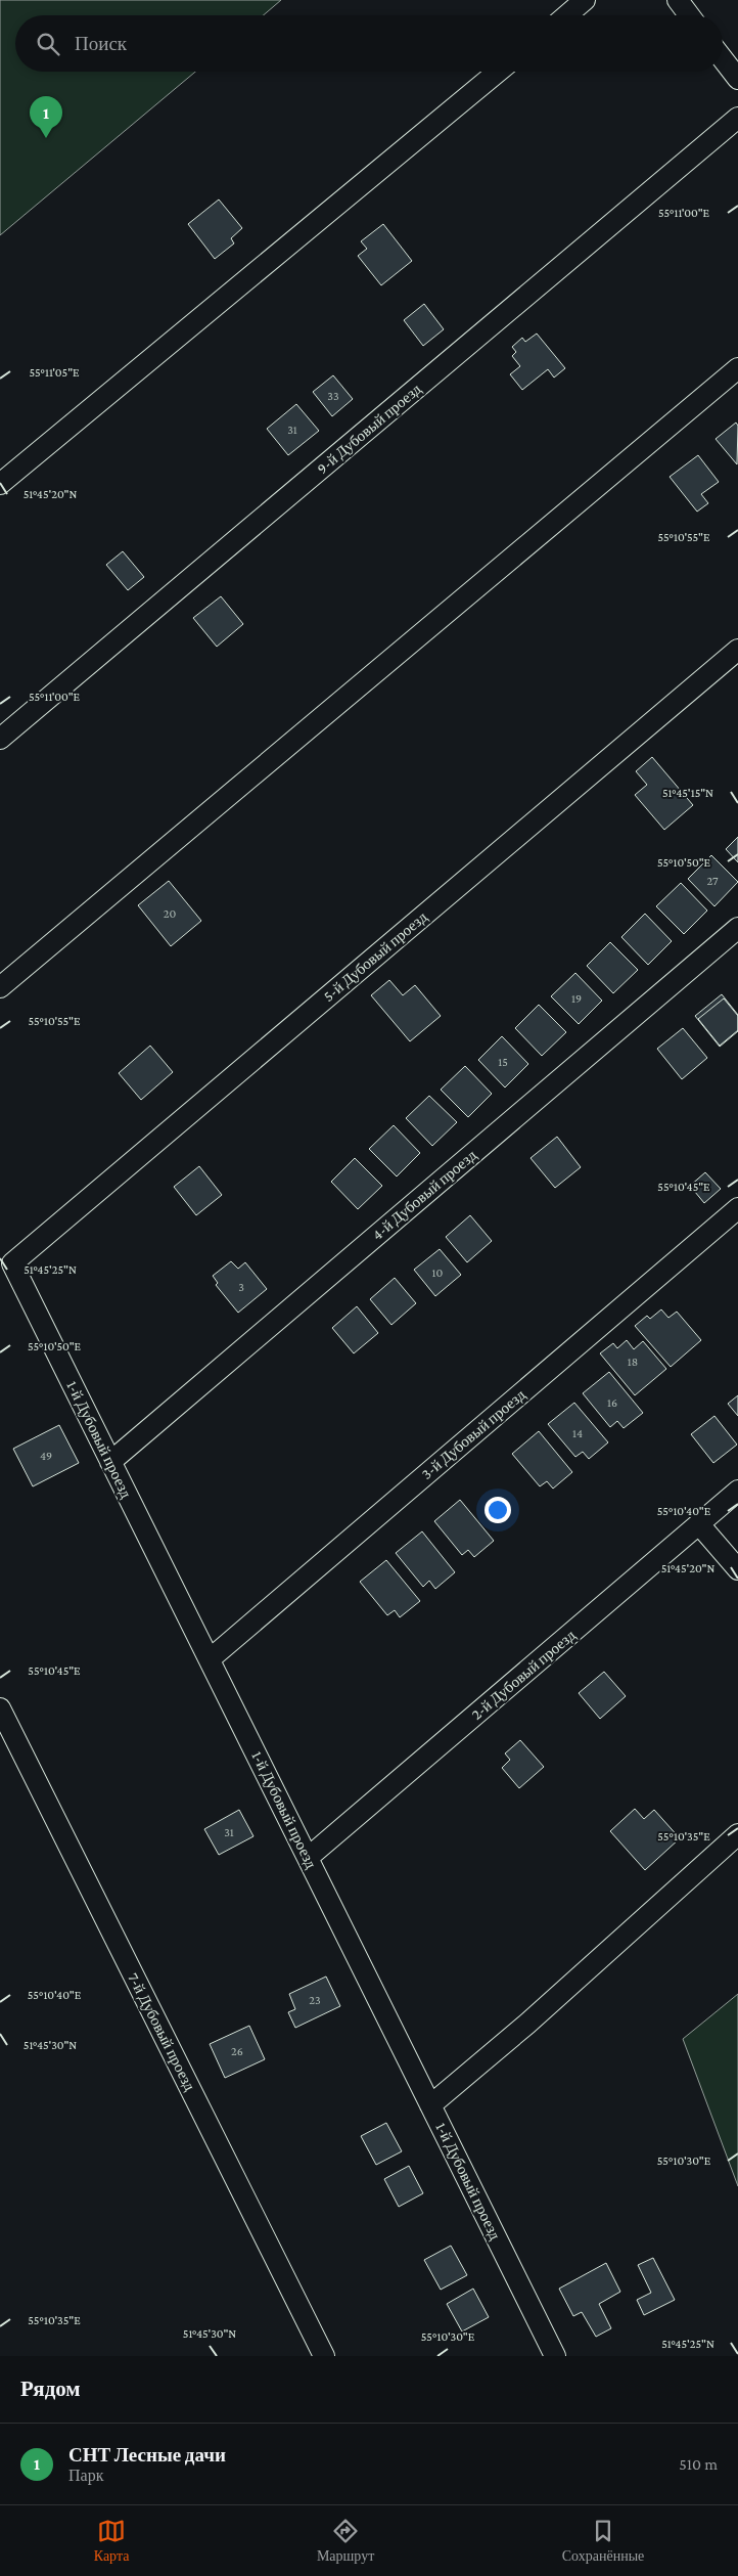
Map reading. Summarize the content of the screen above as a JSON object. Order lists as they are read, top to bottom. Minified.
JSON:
{"streets":{"street":["9-й Дубовый проезд","5-й Дубовый проезд","4-й Дубовый проезд","3-й Дубовый проезд","1-й Дубовый проезд","2-й Дубовый проезд","7-й Дубовый проезд"]},"crossings":[["5-й Дубовый проезд","1-й Дубовый проезд"],["4-й Дубовый проезд","1-й Дубовый проезд"],["3-й Дубовый проезд","1-й Дубовый проезд"],["1-й Дубовый проезд","2-й Дубовый проезд"]],"house_numbers":["33","31","27","20","19","15","10","3","18","16","14","49","31","23","26"],"page":{"search":"Поиск","pins":"1","heading":"Рядом","list":[{"mark":"1","name":"СНТ Лесные дачи","note":"Парк","value":"510 m"}],"nav":["Карта","Маршрут","Сохранённые"]},"coordinates":["55°11'00\"E","55°11'05\"E","51°45'20\"N","55°10'55\"E","51°45'15\"N","55°10'50\"E","55°10'45\"E","51°45'25\"N","55°10'40\"E","55°10'35\"E","51°45'30\"N","55°10'30\"E"]}
